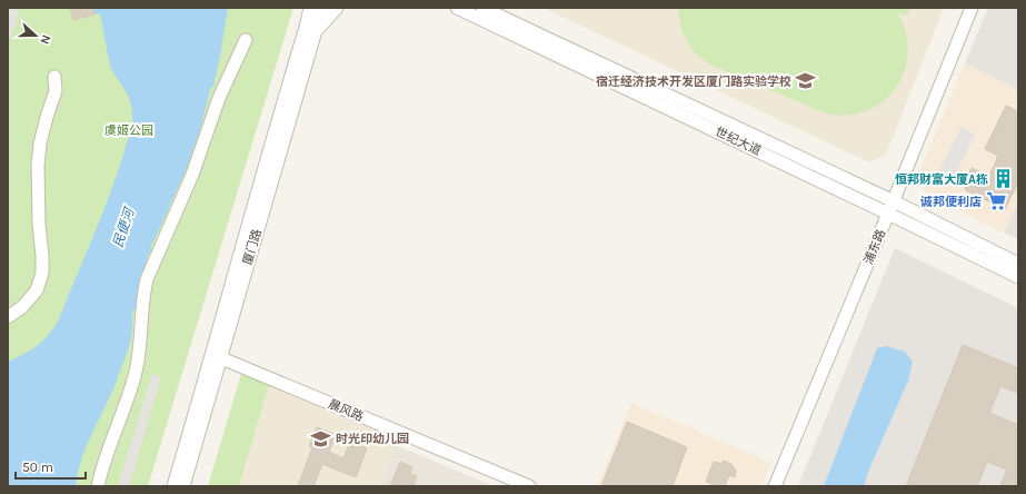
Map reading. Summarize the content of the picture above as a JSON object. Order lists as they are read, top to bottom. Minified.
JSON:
{"streets":{"street":["世纪大道","厦门路","浦东路","晨风路"]},"crossings":[["世纪大道","浦东路"],["厦门路","晨风路"]],"water":["民便河"],"parks":["虞姬公园"],"places":{"school or university":["宿迁经济技术开发区厦门路实验学校","时光印幼儿园"],"building":["恒邦财富大厦A栋"],"supermarket":["诚邦便利店"]},"scale_bar":"50 m","north":"right"}
